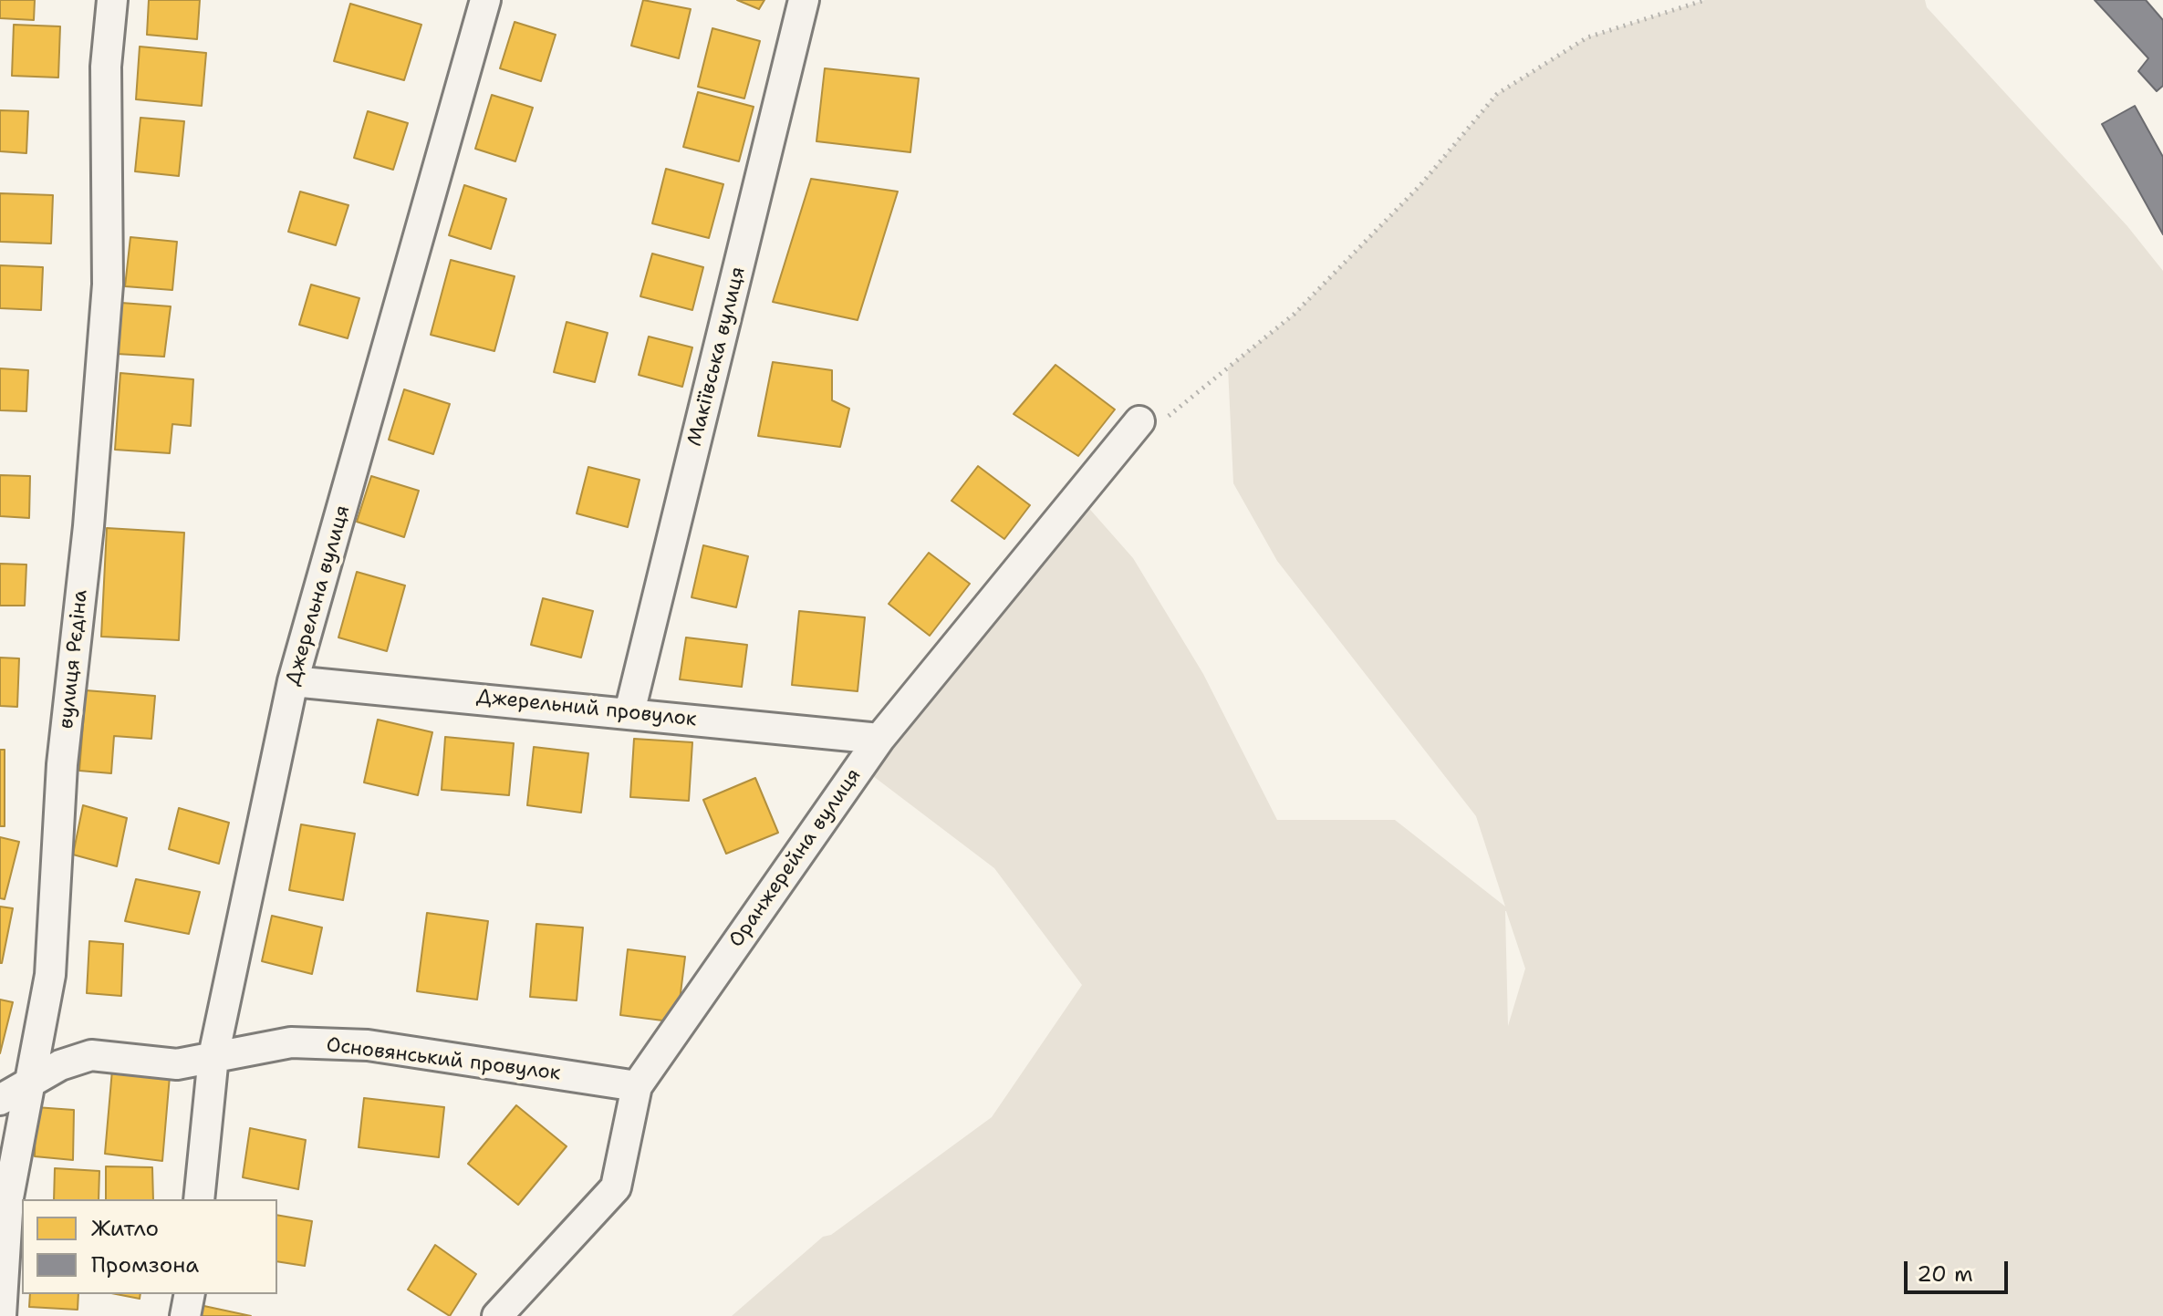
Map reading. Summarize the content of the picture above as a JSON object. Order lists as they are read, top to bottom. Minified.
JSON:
{"streets":{"street":["Макіївська вулиця","Джерельна вулиця","вулиця Рєдіна","Джерельний провулок","Оранжерейна вулиця","Основянський провулок"]},"crossings":[["Макіївська вулиця","Джерельний провулок"],["Джерельна вулиця","Джерельний провулок"],["Джерельна вулиця","Основянський провулок"],["вулиця Рєдіна","Основянський провулок"],["Джерельний провулок","Оранжерейна вулиця"],["Оранжерейна вулиця","Основянський провулок"]],"legend":["Житло","Промзона"],"scale_bar":"20 m"}
